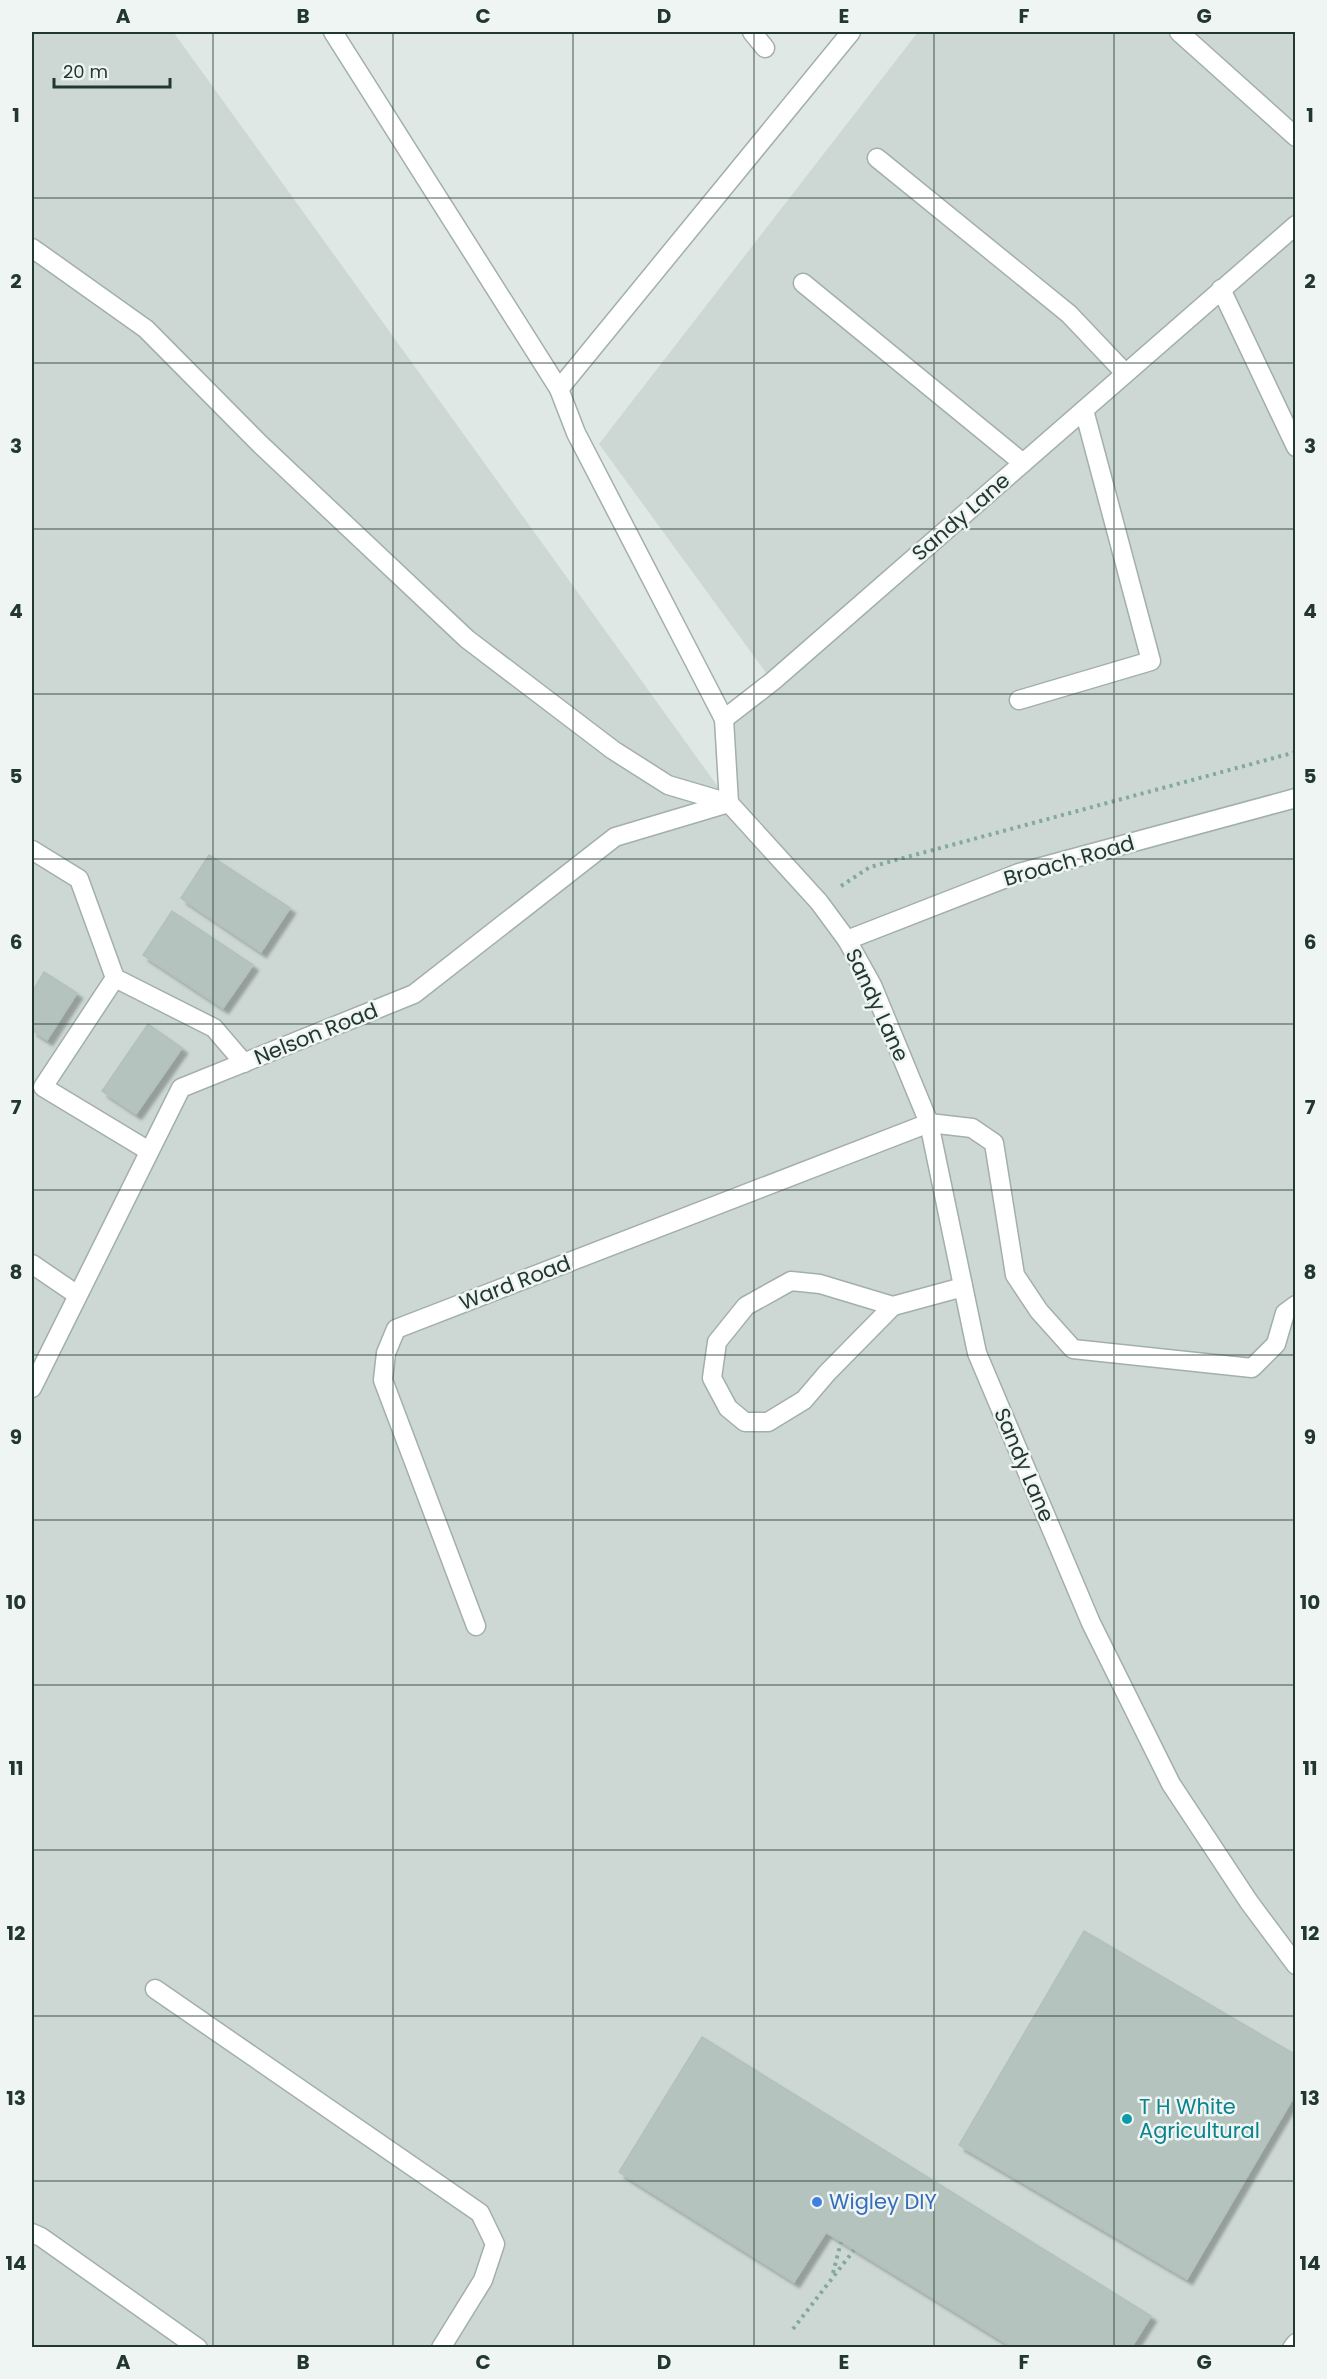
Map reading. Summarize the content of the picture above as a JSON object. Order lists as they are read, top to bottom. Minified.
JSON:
{"streets":{"street":["Sandy Lane","Broach Road","Nelson Road","Ward Road"]},"crossings":[["Sandy Lane","Broach Road"],["Sandy Lane","Nelson Road"],["Sandy Lane","Ward Road"]],"places":["T H White Agricultural","Wigley DIY"],"scale_bar":"20 m","grid":{"columns":["A","B","C","D","E","F","G"],"rows":["1","2","3","4","5","6","7","8","9","10","11","12","13","14"]}}
